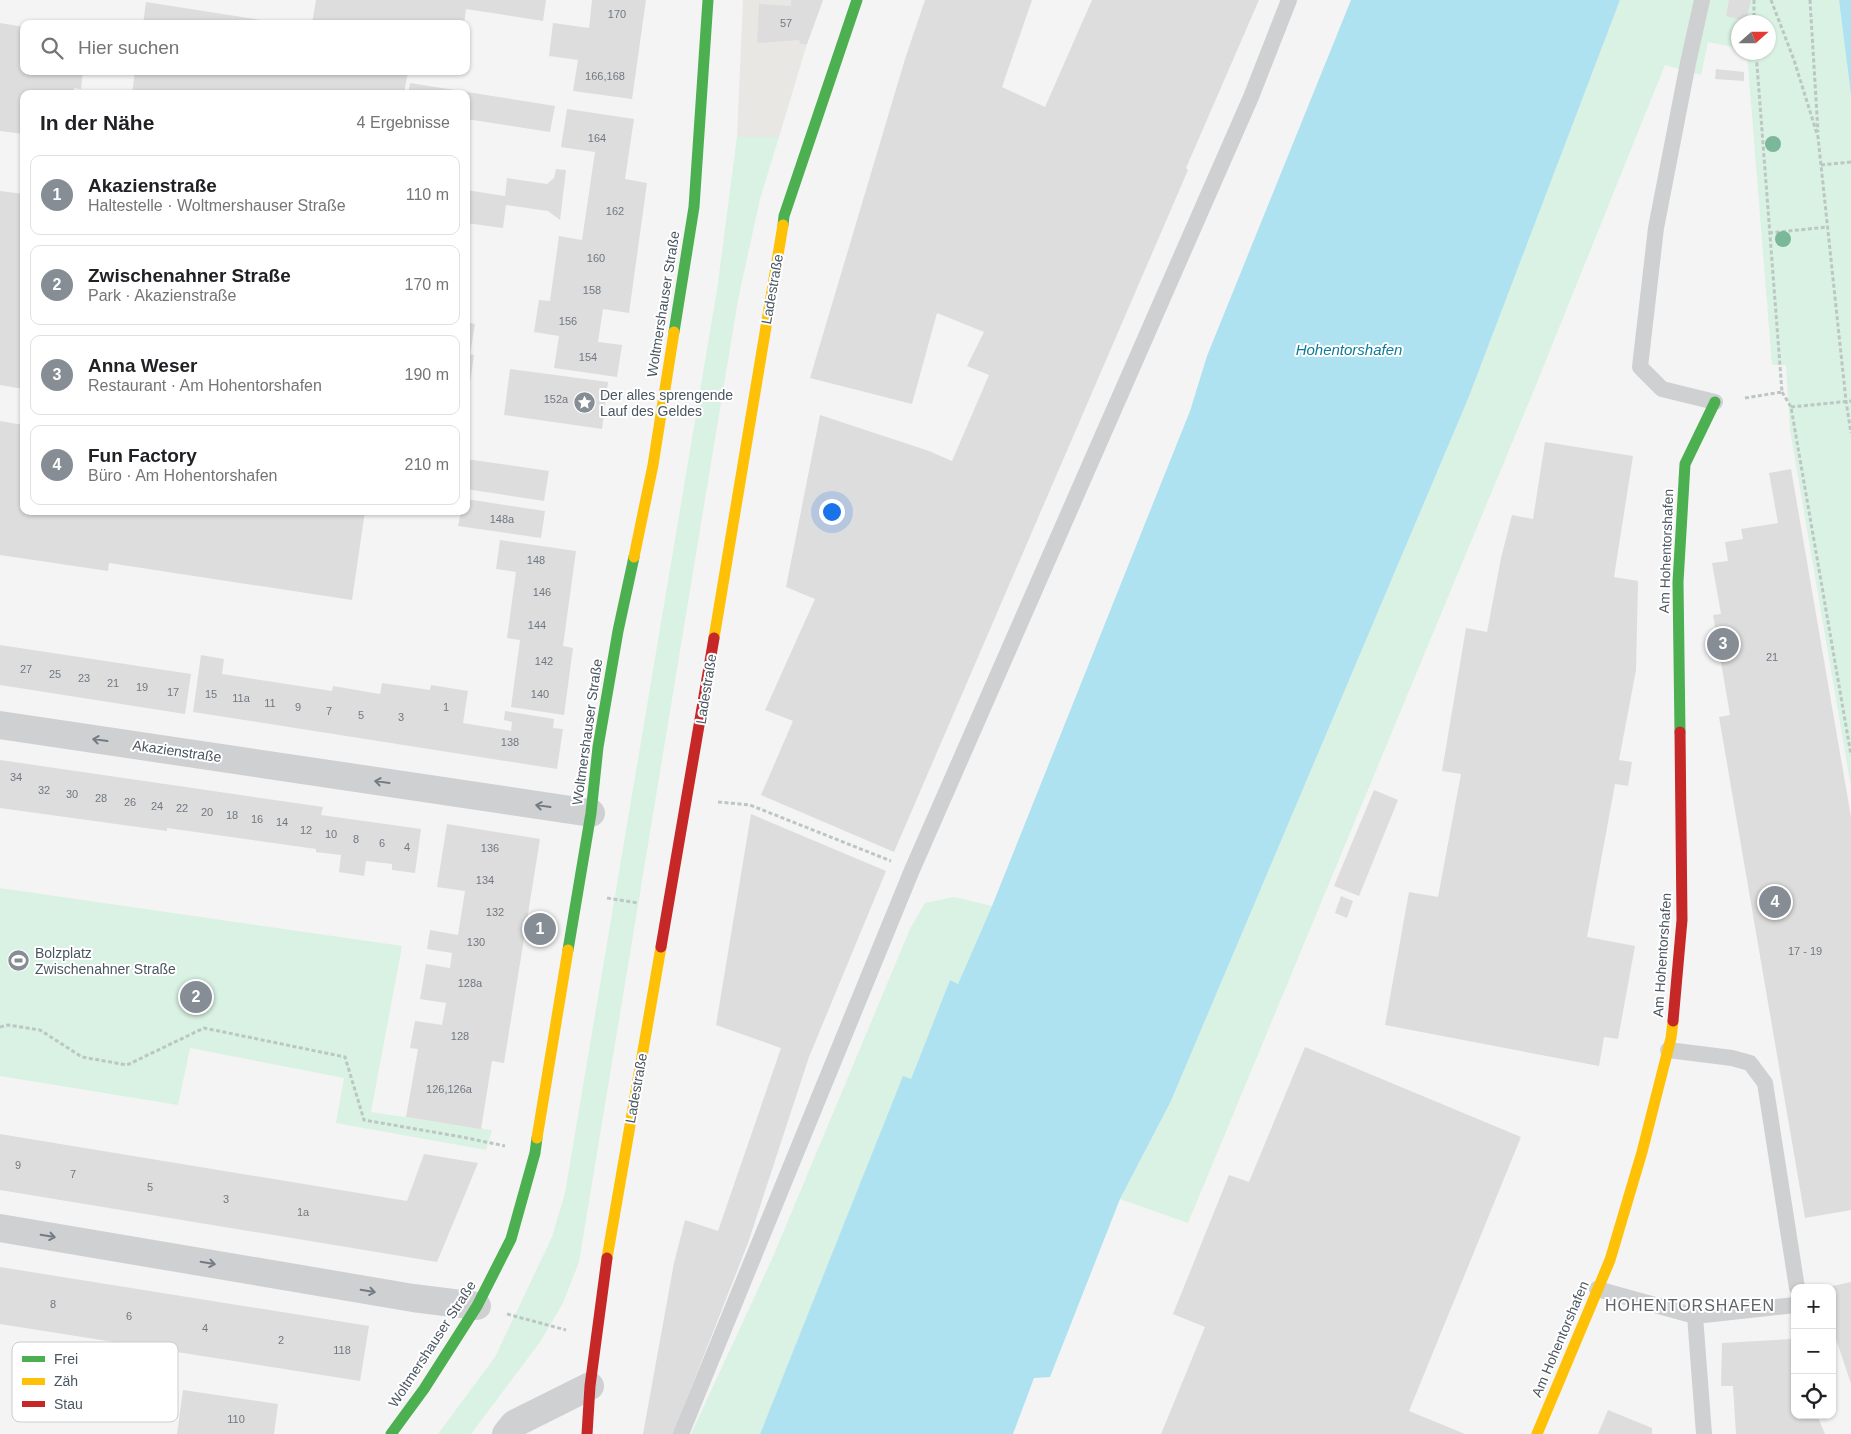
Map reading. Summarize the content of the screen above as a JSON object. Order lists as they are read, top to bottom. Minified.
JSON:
{"streets":{"street":["Ladestraße","Woltmershauser Straße","Am Hohentorshafen","Akazienstraße"]},"crossings":[["Woltmershauser Straße","Akazienstraße"]],"one_way":["Akazienstraße"],"districts":["HOHENTORSHAFEN"],"water":["Hohentorshafen"],"places":{"place":["Der alles sprengende Lauf des Geldes"],"sports":["Bolzplatz Zwischenahner Straße"]},"house_numbers":["170","57","166,168","164","162","160","158","156","154","152a","148a","148","146","144","21","142","27","25","23","21","19","17","15","140","11a","11","9","1","7","5","3","138","34","32","30","28","26","24","22","20","18","16","14","12","10","8","6","4","136","134","132","130","17 - 19","128a","128","126,126a","9","7","5","3","1a","8","6","4","2","118","110"],"legend":["Frei","Zäh","Stau"],"north":"right","page":{"search":"Hier suchen","heading":["In der Nähe","4 Ergebnisse"],"list":[{"mark":"1","name":"Akazienstraße","note":"Haltestelle · Woltmershauser Straße","value":"110 m"},{"mark":"2","name":"Zwischenahner Straße","note":"Park · Akazienstraße","value":"170 m"},{"mark":"3","name":"Anna Weser","note":"Restaurant · Am Hohentorshafen","value":"190 m"},{"mark":"4","name":"Fun Factory","note":"Büro · Am Hohentorshafen","value":"210 m"}],"pins":["3","4","1","2"],"map_buttons":["+","−"]}}
